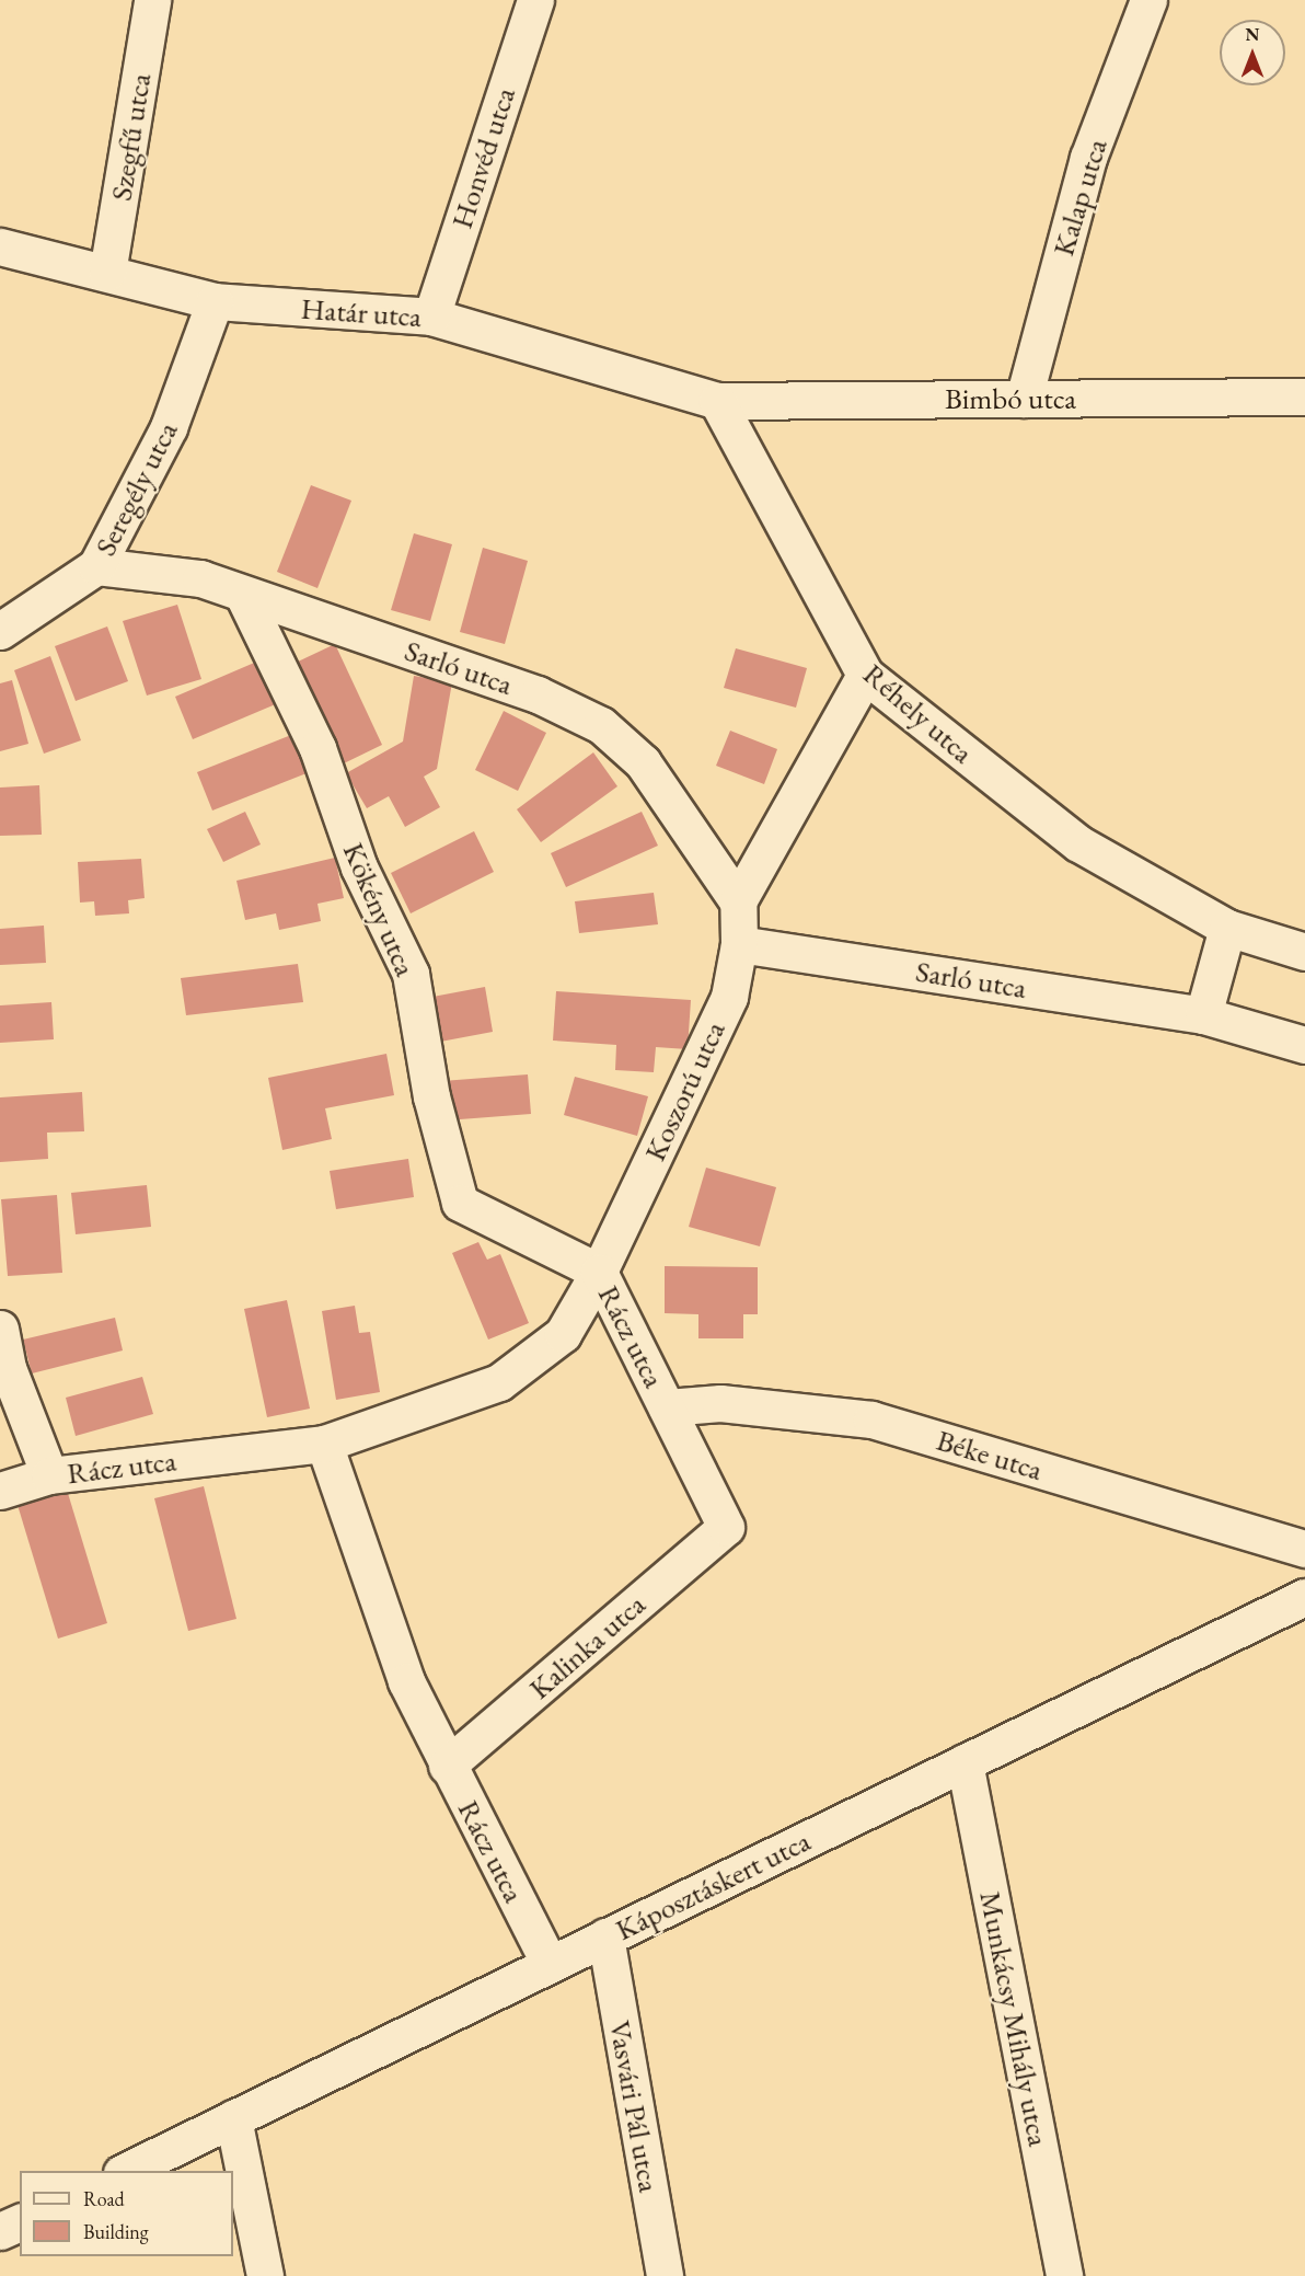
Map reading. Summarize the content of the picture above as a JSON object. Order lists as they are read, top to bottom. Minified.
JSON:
{"streets":{"street":["Szegfű utca","Honvéd utca","Kalap utca","Határ utca","Bimbó utca","Seregély utca","Sarló utca","Réhely utca","Kökény utca","Koszorú utca","Rácz utca","Béke utca","Kalinka utca","Káposztáskert utca","Munkácsy Mihály utca","Vasvári Pál utca"]},"crossings":[["Szegfű utca","Határ utca"],["Honvéd utca","Határ utca"],["Kalap utca","Bimbó utca"],["Határ utca","Bimbó utca"],["Határ utca","Seregély utca"],["Határ utca","Réhely utca"],["Bimbó utca","Réhely utca"],["Seregély utca","Sarló utca"],["Sarló utca","Kökény utca"],["Sarló utca","Koszorú utca"],["Kökény utca","Koszorú utca"],["Kökény utca","Rácz utca"],["Koszorú utca","Rácz utca"],["Rácz utca","Béke utca"],["Rácz utca","Kalinka utca"],["Rácz utca","Káposztáskert utca"],["Káposztáskert utca","Munkácsy Mihály utca"],["Káposztáskert utca","Vasvári Pál utca"]],"legend":["Road","Building"],"north":"top"}
